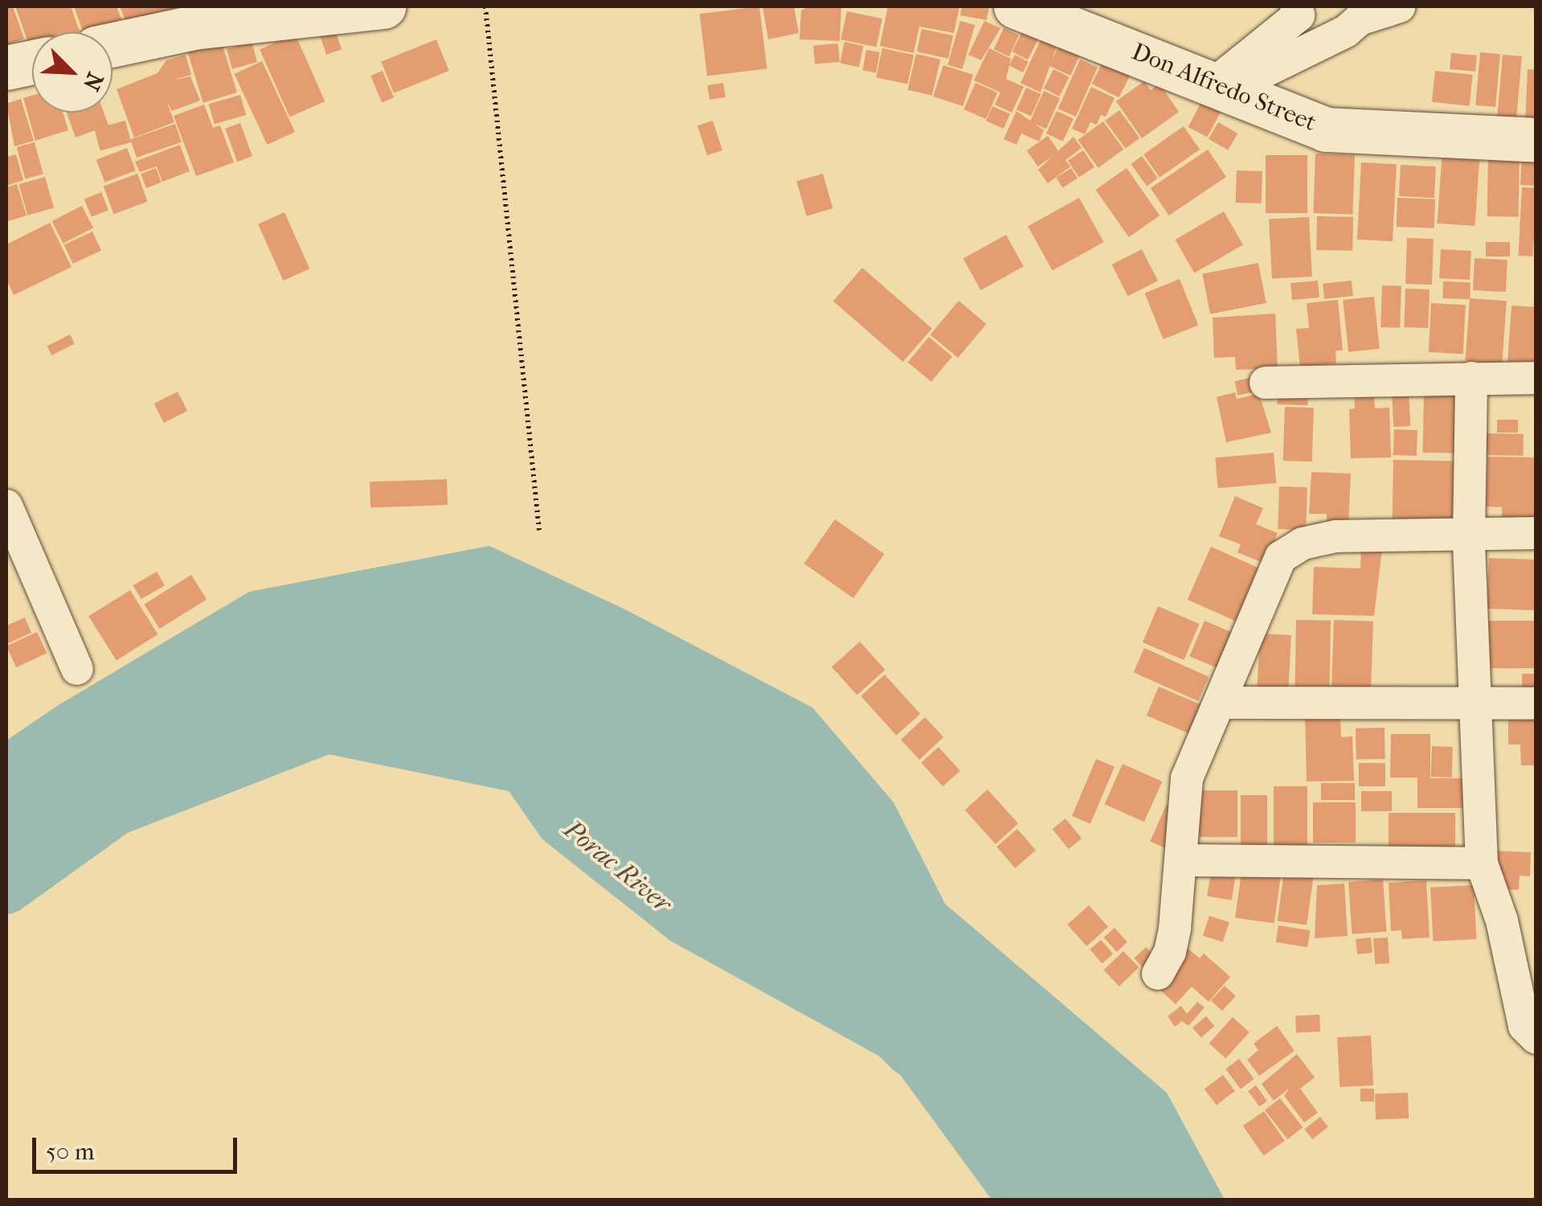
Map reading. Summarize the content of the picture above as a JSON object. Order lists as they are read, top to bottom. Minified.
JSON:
{"streets":{"street":["Don Alfredo Street"]},"water":["Porac River"],"scale_bar":"50 m","north":"bottom right"}
